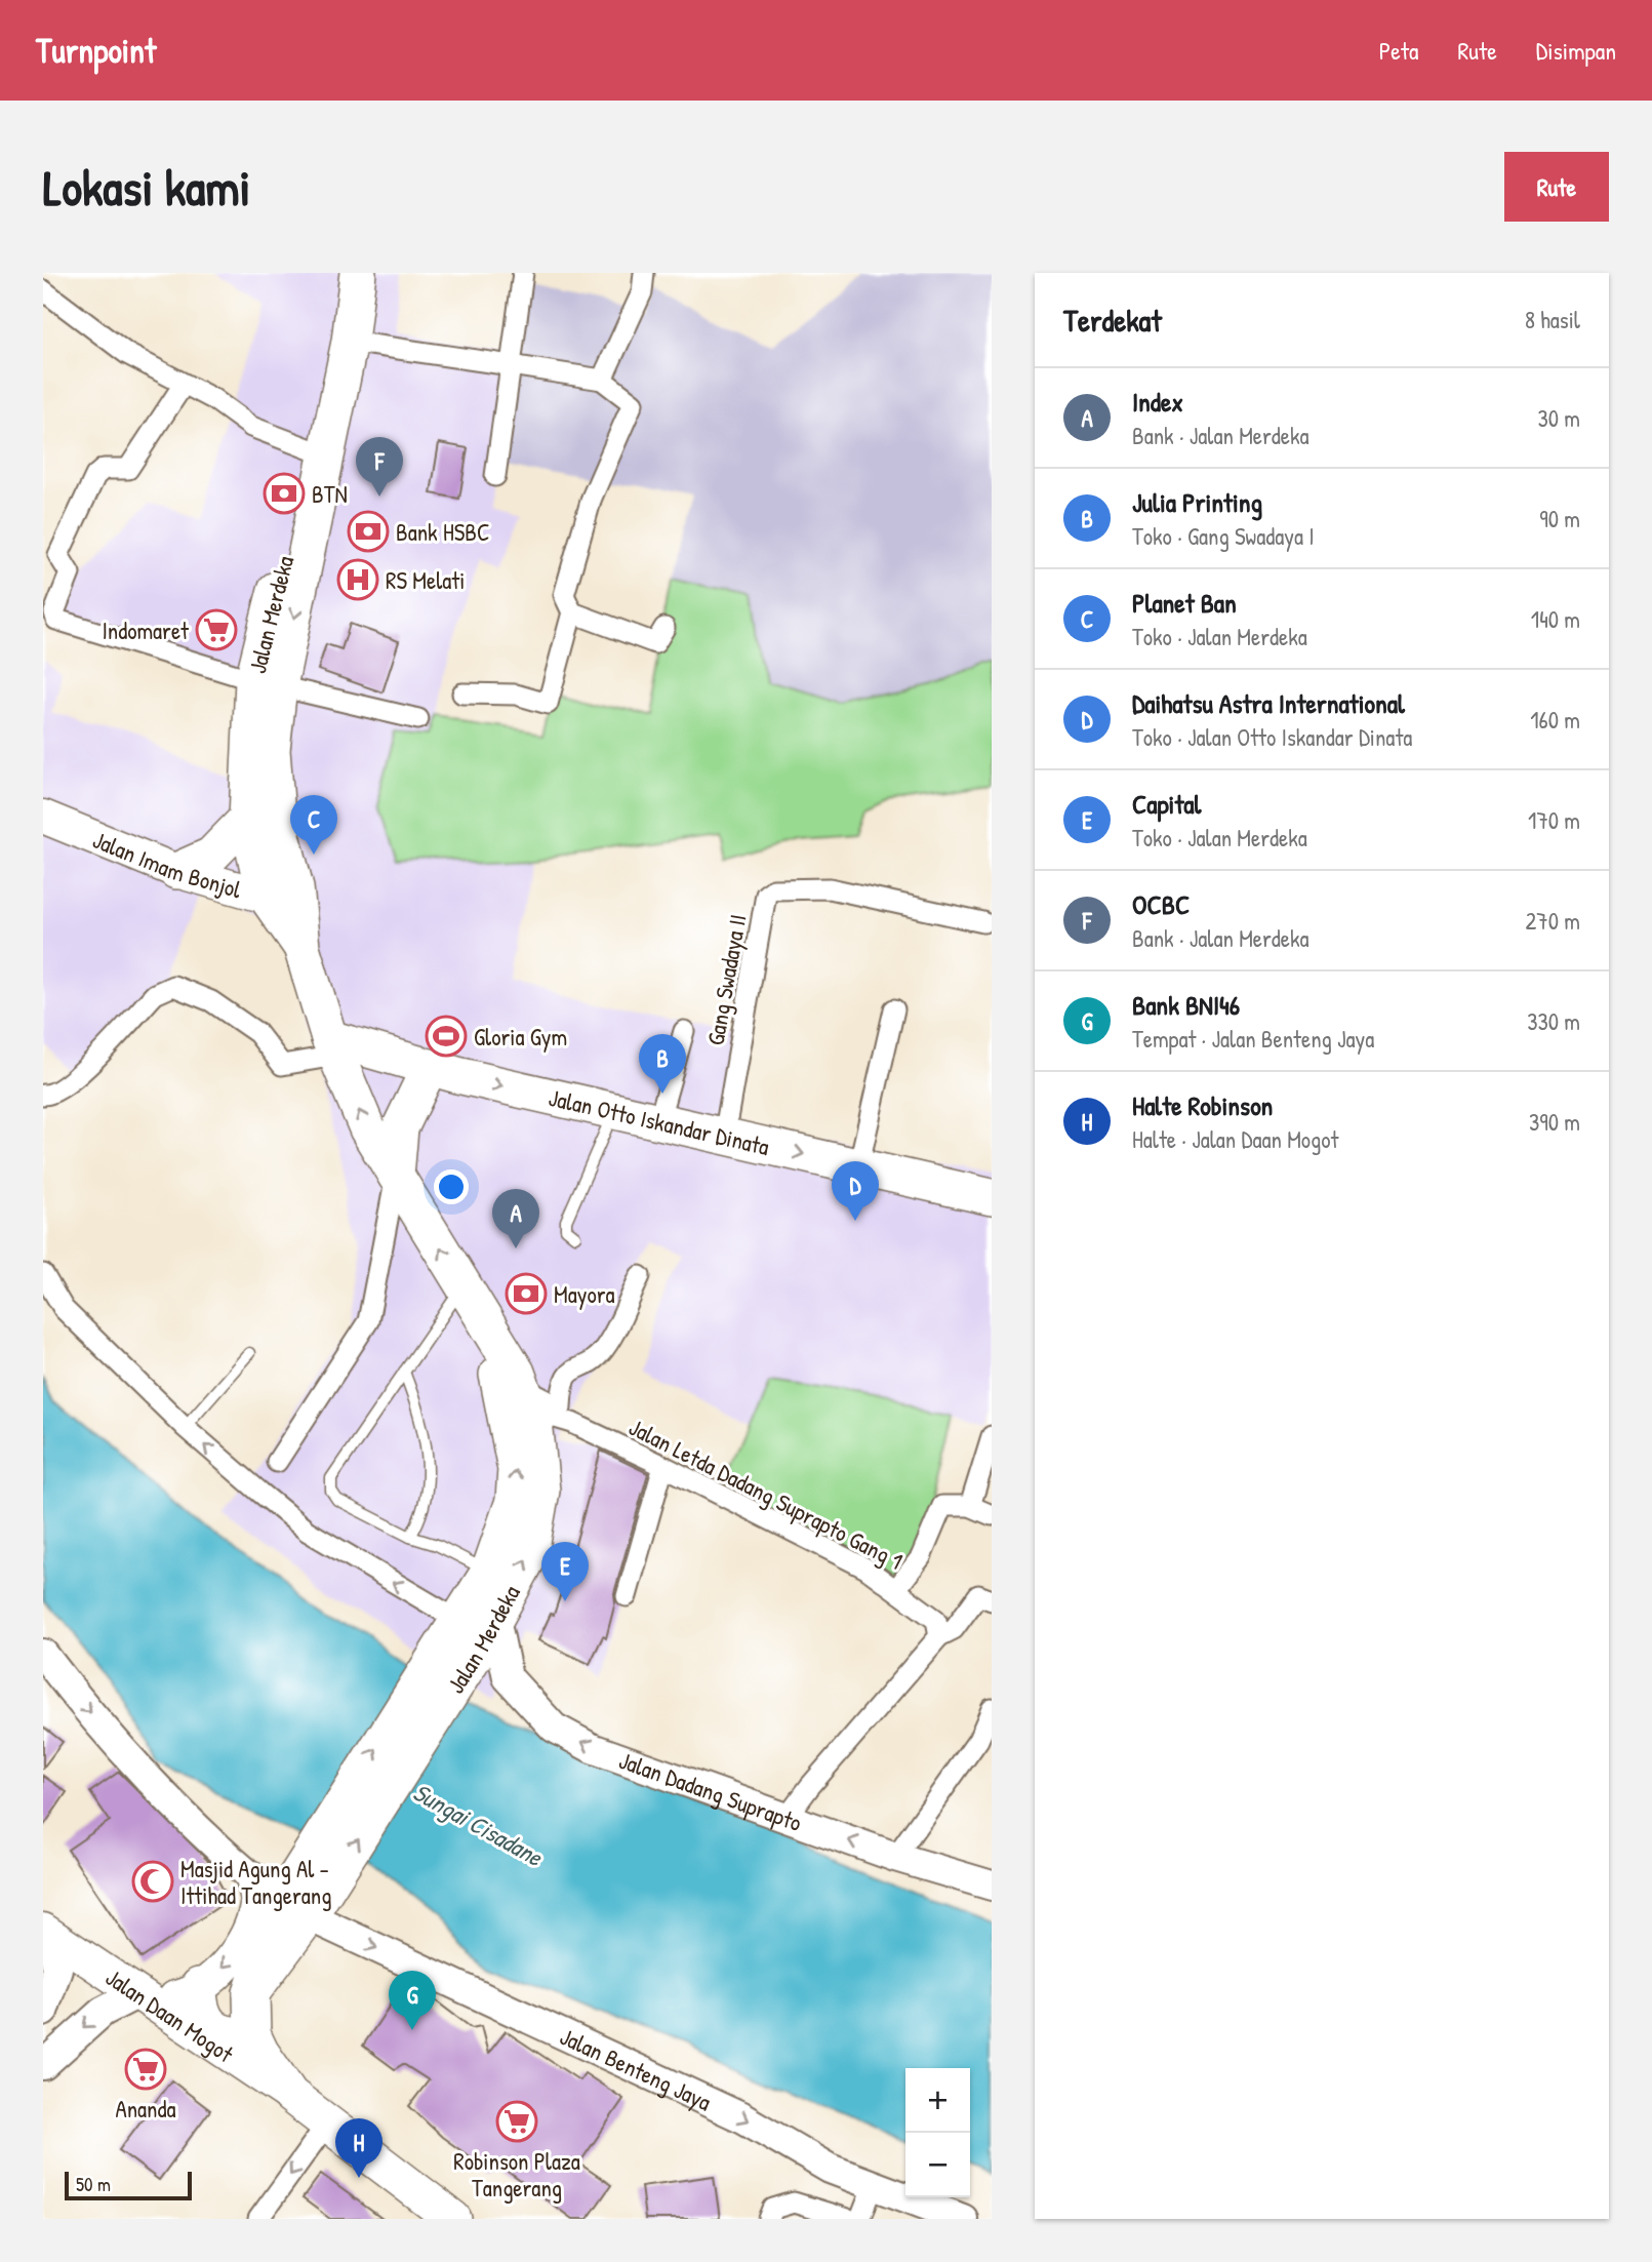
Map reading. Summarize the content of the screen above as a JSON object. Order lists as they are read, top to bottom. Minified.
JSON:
{"streets":{"highway":["Jalan Merdeka","Jalan Otto Iskandar Dinata","Jalan Daan Mogot"],"main road":["Jalan Imam Bonjol"],"street":["Gang Swadaya II","Jalan Letda Dadang Suprapto Gang 1","Jalan Dadang Suprapto","Jalan Benteng Jaya"]},"crossings":[["Jalan Merdeka","Jalan Imam Bonjol"],["Jalan Merdeka","Jalan Otto Iskandar Dinata"],["Jalan Merdeka","Jalan Letda Dadang Suprapto Gang 1"],["Jalan Merdeka","Jalan Dadang Suprapto"],["Jalan Merdeka","Jalan Daan Mogot"],["Jalan Merdeka","Jalan Benteng Jaya"],["Gang Swadaya II","Jalan Otto Iskandar Dinata"],["Jalan Daan Mogot","Jalan Benteng Jaya"]],"one_way":["Jalan Merdeka","Jalan Otto Iskandar Dinata","Jalan Dadang Suprapto","Jalan Benteng Jaya"],"water":["Sungai Cisadane"],"places":{"bank":["BTN","Bank HSBC","Mayora"],"hospital":["RS Melati"],"supermarket":["Indomaret","Ananda","Robinson Plaza Tangerang"],"sports":["Gloria Gym"],"mosque":["Masjid Agung Al - Ittihad Tangerang"]},"scale_bar":"50 m","page":{"header":"Turnpoint","nav":["Peta","Rute","Disimpan"],"buttons":"Rute","title":"Lokasi kami","heading":["Terdekat","8 hasil"],"list":[{"mark":"A","name":"Index","note":"Bank · Jalan Merdeka","value":"30 m"},{"mark":"B","name":"Julia Printing","note":"Toko · Gang Swadaya I","value":"90 m"},{"mark":"C","name":"Planet Ban","note":"Toko · Jalan Merdeka","value":"140 m"},{"mark":"D","name":"Daihatsu Astra International","note":"Toko · Jalan Otto Iskandar Dinata","value":"160 m"},{"mark":"E","name":"Capital","note":"Toko · Jalan Merdeka","value":"170 m"},{"mark":"F","name":"OCBC","note":"Bank · Jalan Merdeka","value":"270 m"},{"mark":"G","name":"Bank BNI46","note":"Tempat · Jalan Benteng Jaya","value":"330 m"},{"mark":"H","name":"Halte Robinson","note":"Halte · Jalan Daan Mogot","value":"390 m"}],"pins":["F","C","B","D","A","E","G","H"],"map_buttons":["+","−"],"scale":"50 m"}}
